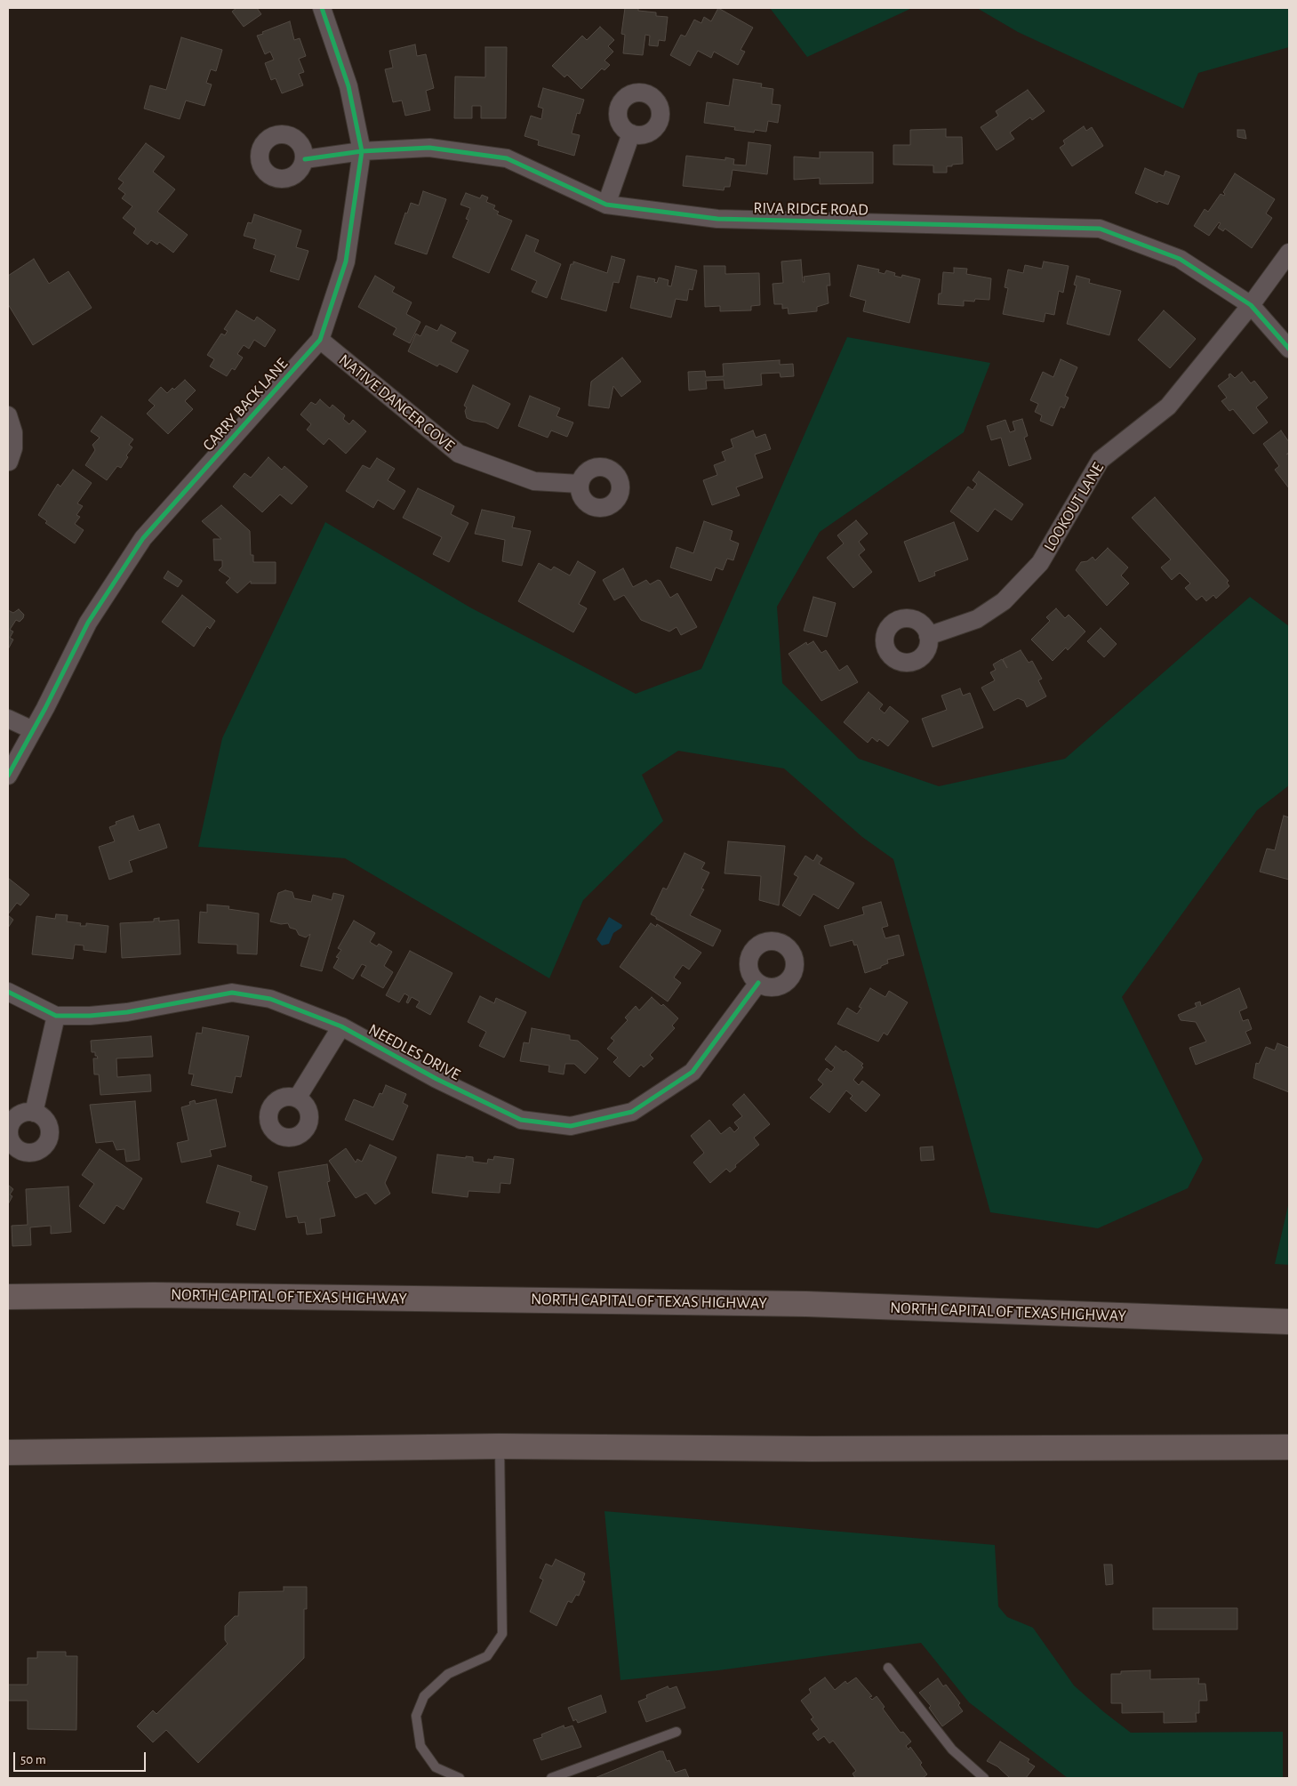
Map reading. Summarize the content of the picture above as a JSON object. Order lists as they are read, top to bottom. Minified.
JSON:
{"streets":{"highway":["NORTH CAPITAL OF TEXAS HIGHWAY"],"street":["RIVA RIDGE ROAD","NATIVE DANCER COVE","CARRY BACK LANE","LOOKOUT LANE","NEEDLES DRIVE"]},"crossings":[["RIVA RIDGE ROAD","CARRY BACK LANE"],["RIVA RIDGE ROAD","LOOKOUT LANE"],["NATIVE DANCER COVE","CARRY BACK LANE"]],"scale_bar":"50 m"}
